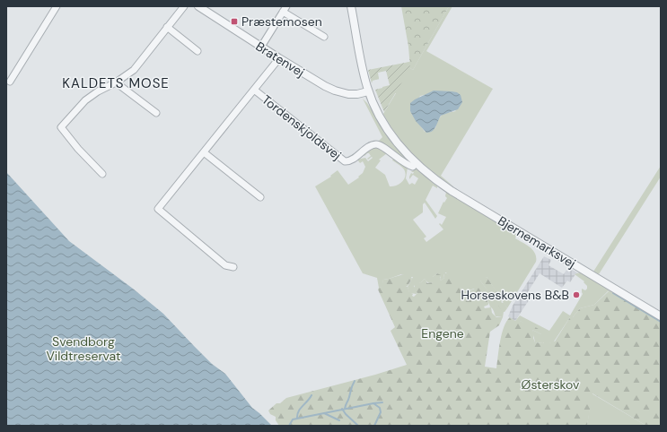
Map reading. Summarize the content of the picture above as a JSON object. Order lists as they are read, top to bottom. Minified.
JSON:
{"streets":{"street":["Bratenvej","Tordenskjoldsvej","Bjernemarksvej"]},"crossings":[["Bratenvej","Tordenskjoldsvej"],["Bratenvej","Bjernemarksvej"],["Tordenskjoldsvej","Bjernemarksvej"]],"districts":["KALDETS MOSE"],"parks":["Engene","Svendborg Vildtreservat","Østerskov"],"places":{"transit":["Præstemosen"],"other":["Horseskovens B&B"]}}
